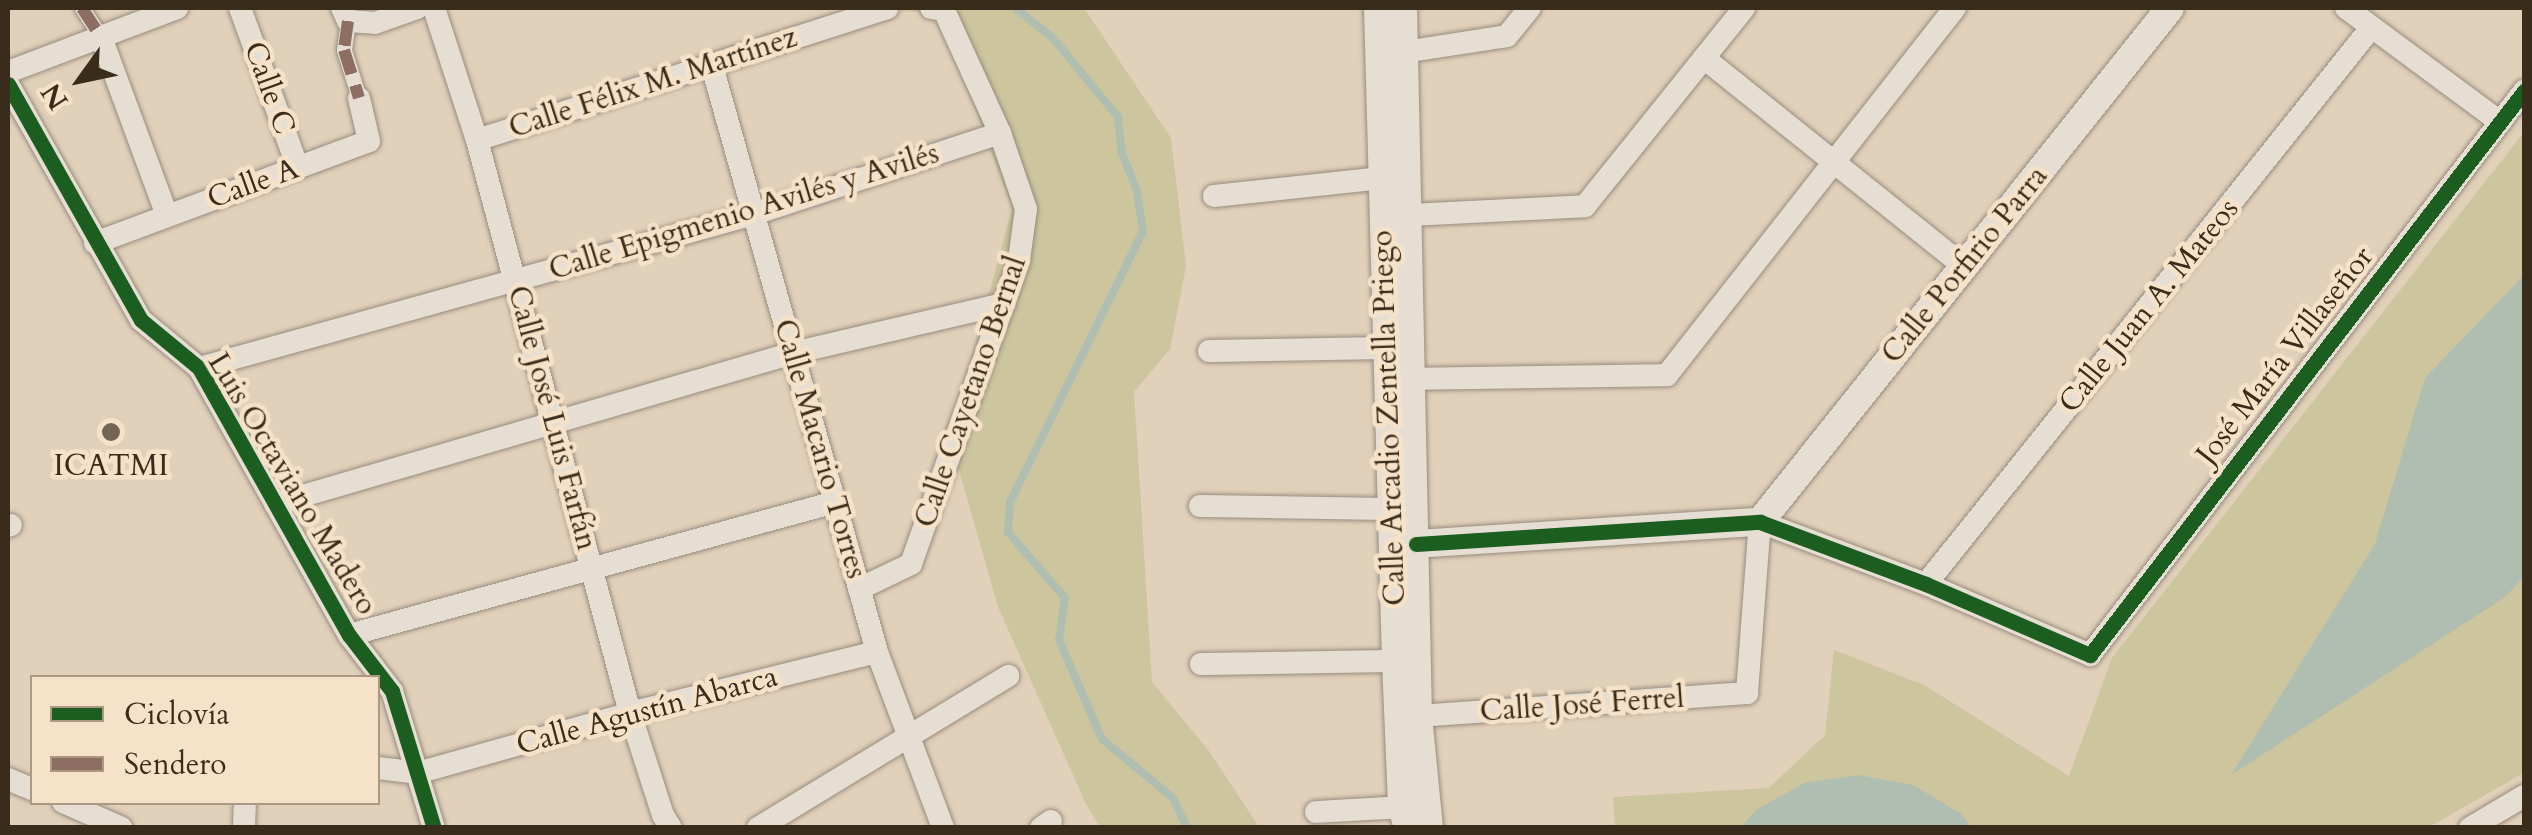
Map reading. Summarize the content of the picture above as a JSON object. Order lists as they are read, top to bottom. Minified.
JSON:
{"streets":{"street":["Calle Félix M. Martínez","Calle C","Calle A","Calle Epigmenio Avilés y Avilés","Calle Porfirio Parra","Calle Juan A. Mateos","José María Villaseñor","Calle Cayetano Bernal","Calle José Luis Farfán","Calle Arcadio Zentella Priego","Calle Macario Torres","Luis Octaviano Madero","Calle José Ferrel","Calle Agustín Abarca"]},"crossings":[["Calle Félix M. Martínez","Calle José Luis Farfán"],["Calle Félix M. Martínez","Calle Macario Torres"],["Calle C","Calle A"],["Calle A","Luis Octaviano Madero"],["Calle Epigmenio Avilés y Avilés","Calle Cayetano Bernal"],["Calle Epigmenio Avilés y Avilés","Calle José Luis Farfán"],["Calle Epigmenio Avilés y Avilés","Calle Macario Torres"],["Calle Epigmenio Avilés y Avilés","Luis Octaviano Madero"],["Calle Porfirio Parra","Calle José Ferrel"],["Calle Juan A. Mateos","José María Villaseñor"],["Calle Cayetano Bernal","Calle Macario Torres"],["Calle José Luis Farfán","Calle Agustín Abarca"],["Calle Arcadio Zentella Priego","Calle José Ferrel"],["Calle Macario Torres","Calle Agustín Abarca"],["Luis Octaviano Madero","Calle Agustín Abarca"]],"places":["ICATMI"],"legend":["Ciclovía","Sendero"],"north":"bottom left"}
